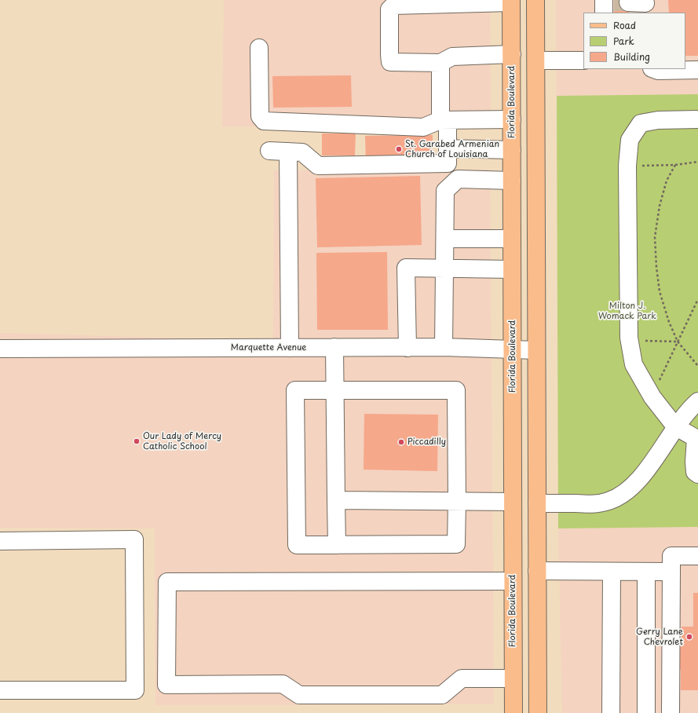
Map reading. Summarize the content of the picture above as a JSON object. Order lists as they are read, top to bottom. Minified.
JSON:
{"streets":{"main road":["Florida Boulevard"],"street":["Marquette Avenue"]},"crossings":[["Florida Boulevard","Marquette Avenue"]],"parks":["Milton J. Womack Park"],"places":["St. Garabed Armenian Church of Louisiana","Our Lady of Mercy Catholic School","Piccadilly","Gerry Lane Chevrolet"],"legend":["Road","Park","Building"]}
